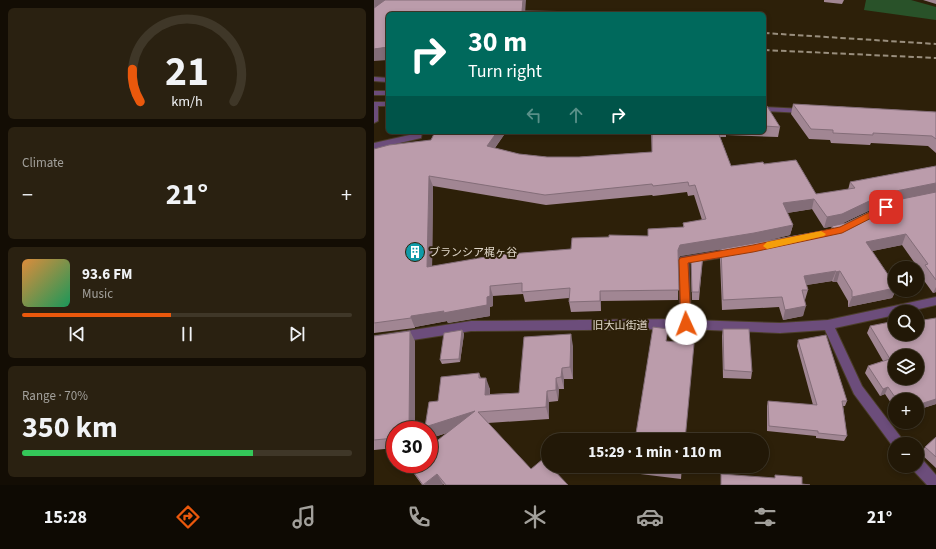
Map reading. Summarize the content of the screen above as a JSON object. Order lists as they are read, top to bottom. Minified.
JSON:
{"streets":{"street":["旧大山街道"]},"places":{"building":["ブランシア梶ヶ谷"]},"page":{"turn":["30 m","Turn right"],"tile":["Climate",["Range · 70%","350 km"]],"heat":["−","21°","+"],"song":["93.6 FM","Music"],"map_buttons":["+","−"],"limit":"30","trip":"15:29 · 1 min · 110 m","tabs":["15:28","21°"],"gauge":["21","km/h"]}}
